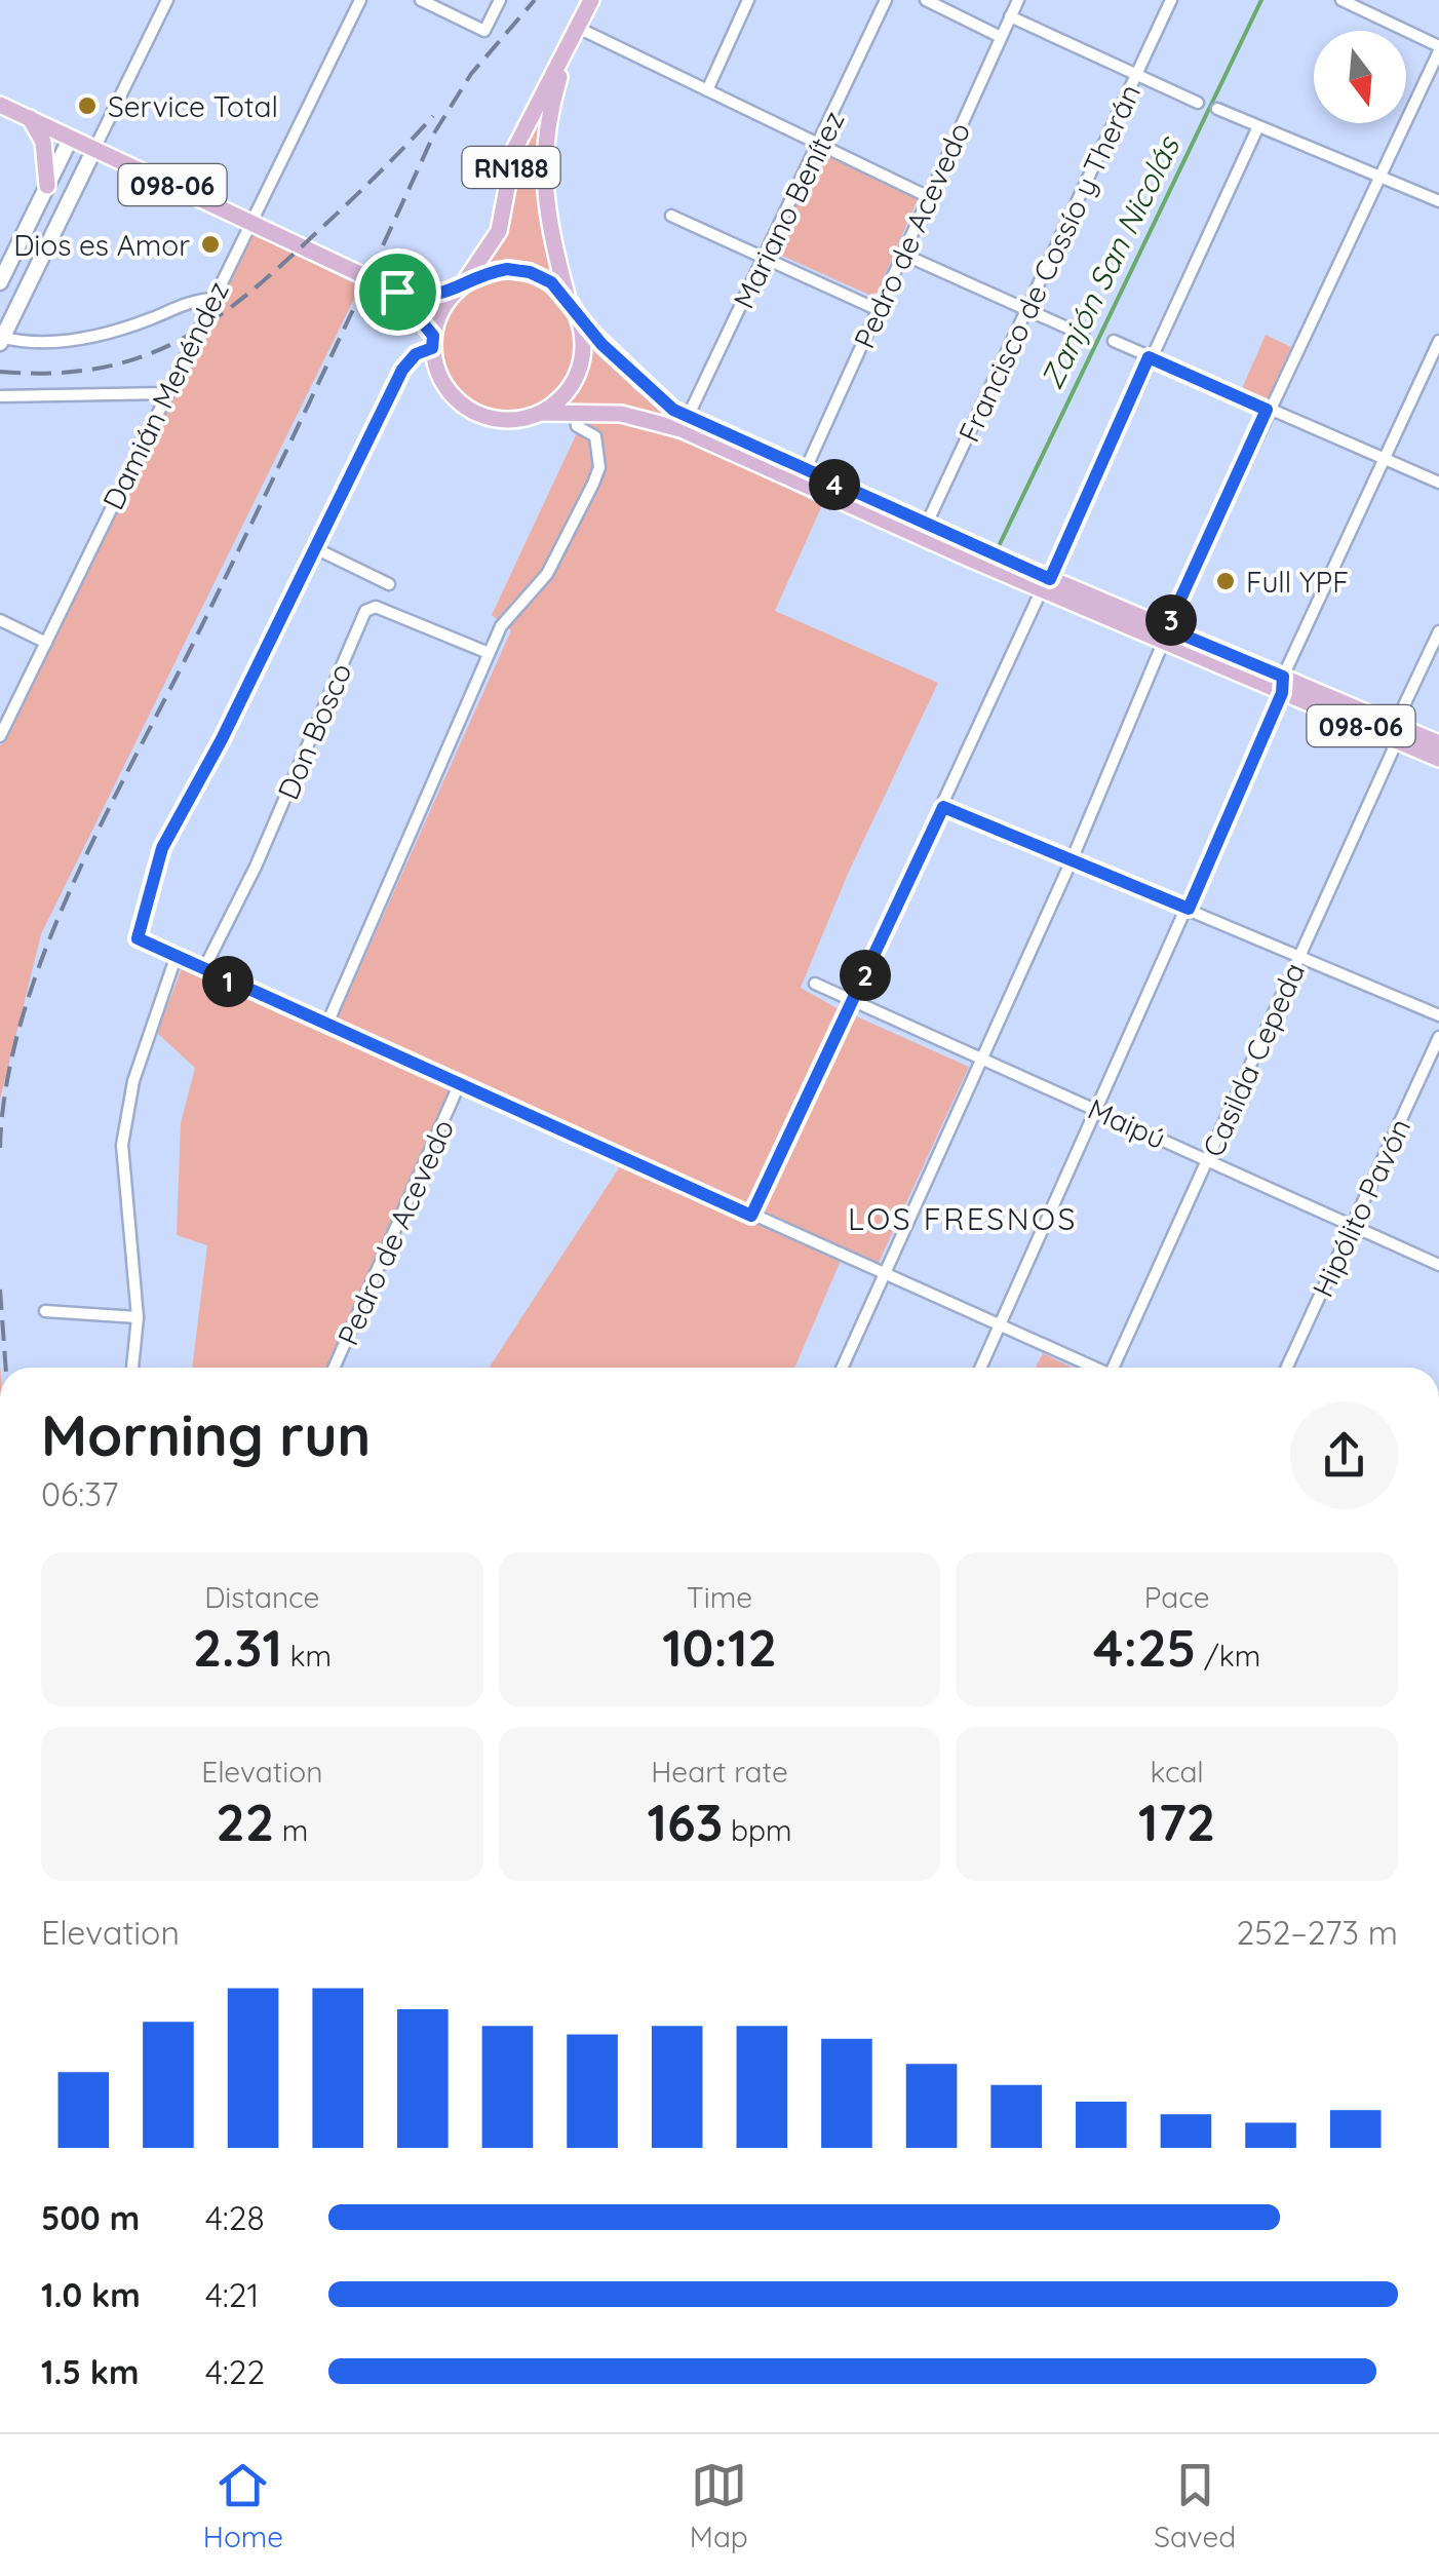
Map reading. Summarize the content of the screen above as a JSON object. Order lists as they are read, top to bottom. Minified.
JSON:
{"streets":{"main road":["RN188","098-06"],"street":["Mariano Benítez","Pedro de Acevedo","Francisco de Cossío y Therán","Damián Menéndez","Don Bosco","Casilda Cepeda","Maipú","Hipólito Pavón"]},"crossings":[["RN188","098-06"],["098-06","Mariano Benítez"],["098-06","Pedro de Acevedo"],["098-06","Francisco de Cossío y Therán"],["098-06","Damián Menéndez"],["098-06","Casilda Cepeda"],["Casilda Cepeda","Maipú"],["Maipú","Hipólito Pavón"]],"districts":["LOS FRESNOS"],"water":["Zanjón San Nicolás"],"places":["Service Total","Dios es Amor","Full YPF"],"north":"bottom","page":{"pins":["4","3","2","1"],"heading":["Morning run","06:37"],"stats":[["Distance","2.31 km"],["Time","10:12"],["Pace","4:25 /km"],["Elevation","22 m"],["Heart rate","163 bpm"],["kcal","172"]],"chart":["Elevation","252–273 m"],"list":[{"name":"500 m","note":"4:28"},{"name":"1.0 km","note":"4:21"},{"name":"1.5 km","note":"4:22"}],"tabs":["Home","Map","Saved"]}}
